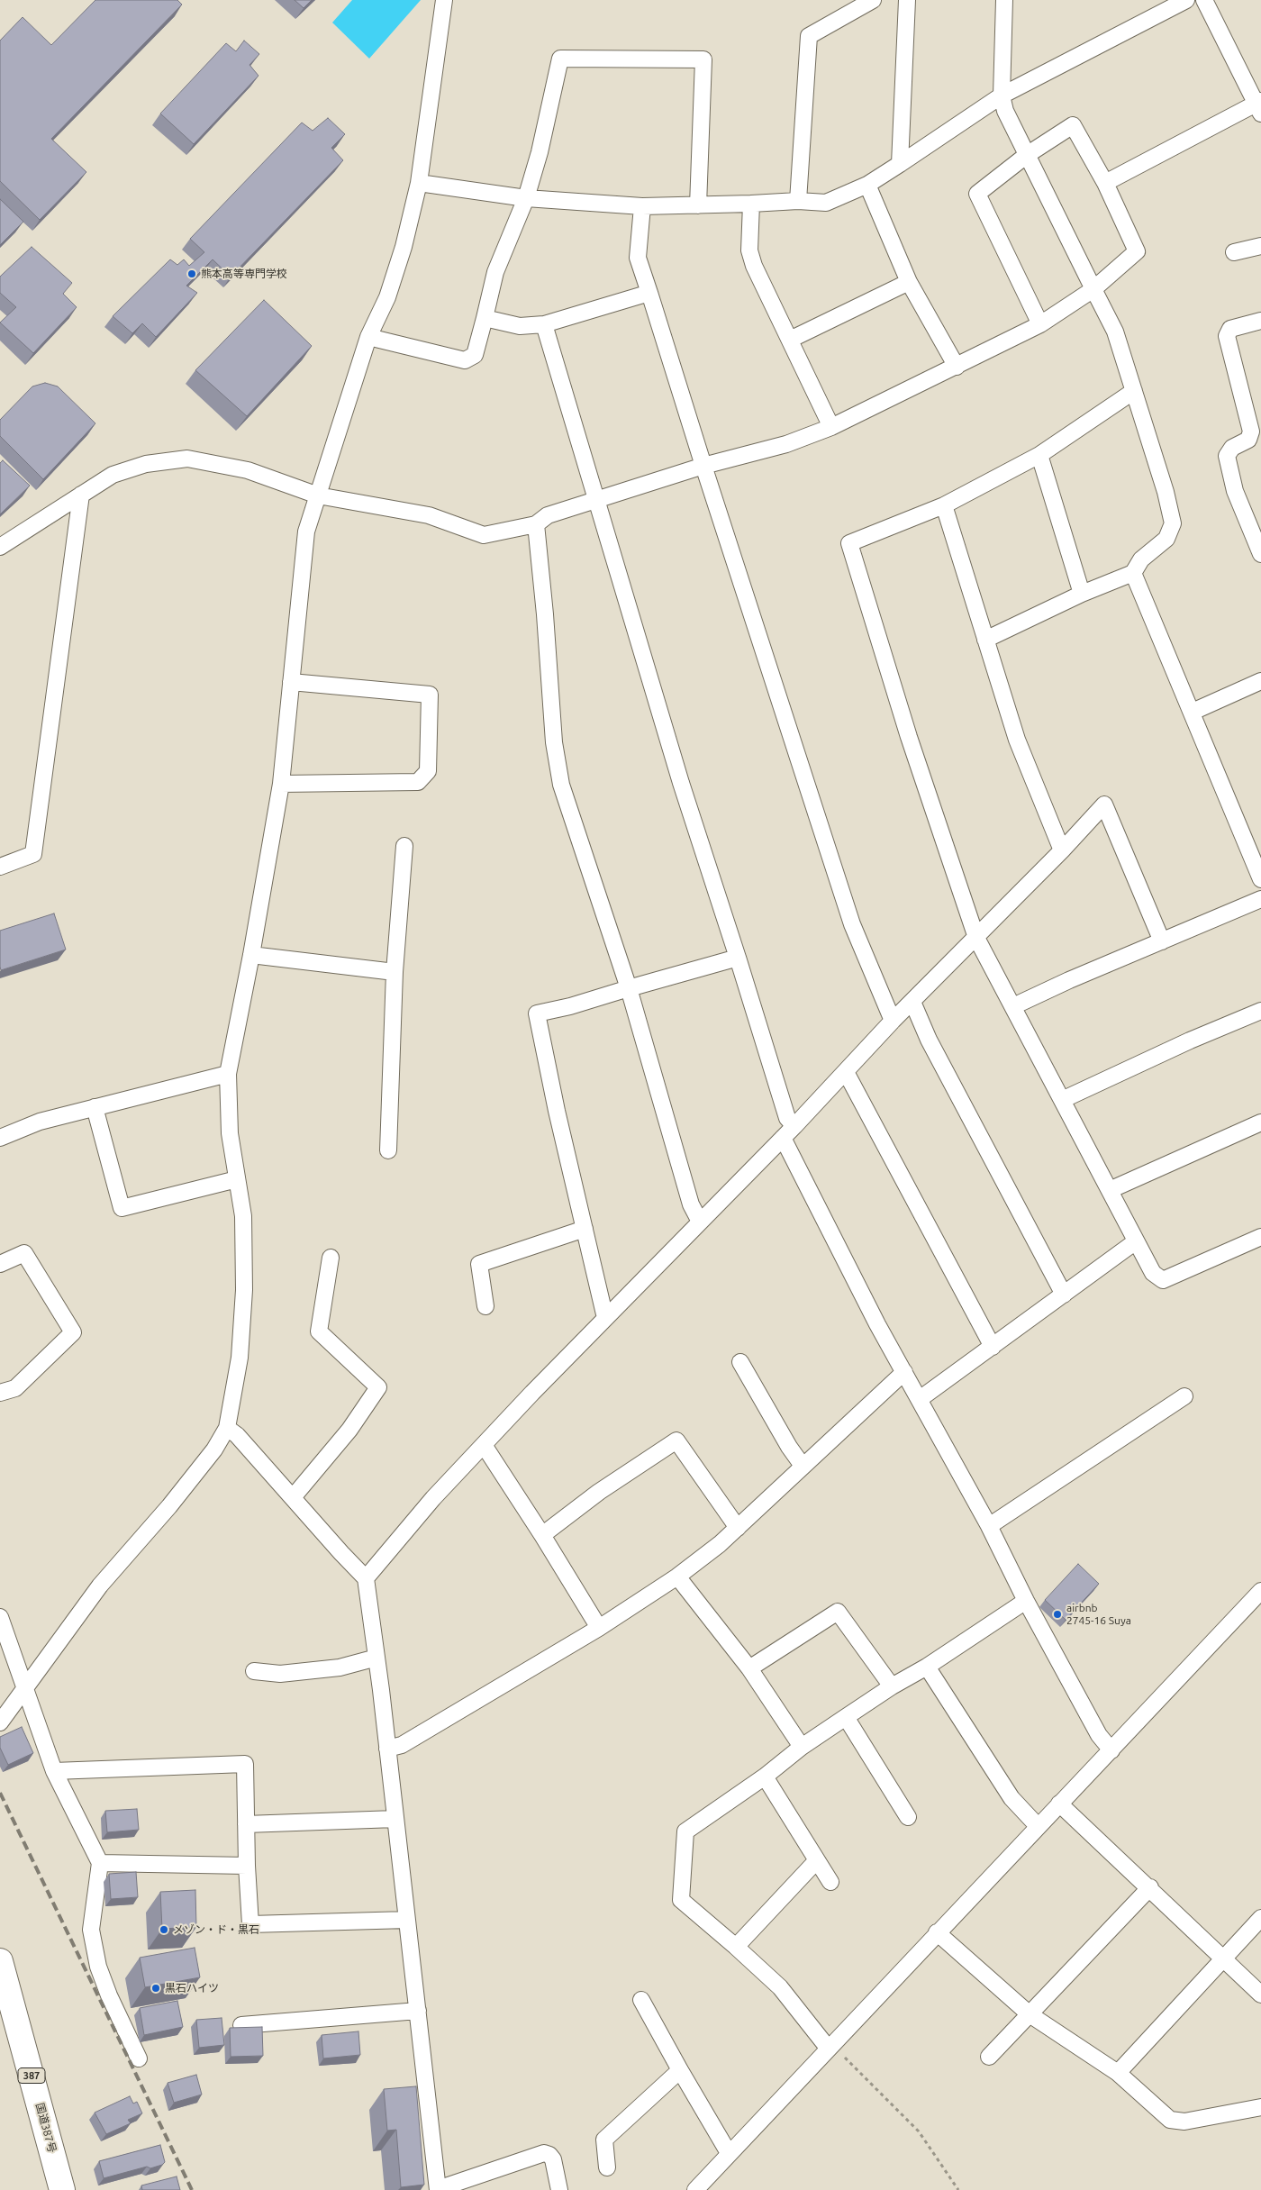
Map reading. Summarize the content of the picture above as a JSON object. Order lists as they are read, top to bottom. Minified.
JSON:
{"streets":{"highway":["387","国道387号"]},"places":["熊本高等専門学校","airbnb 2745-16 Suya","メゾン・ド・黒石","黒石ハイツ"]}
